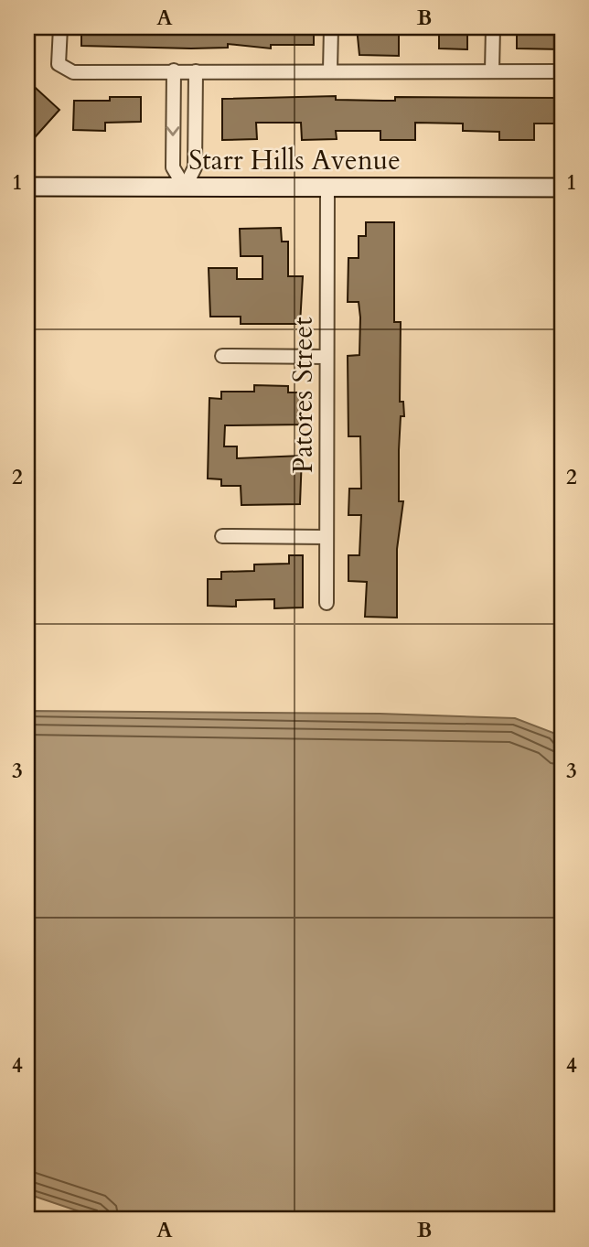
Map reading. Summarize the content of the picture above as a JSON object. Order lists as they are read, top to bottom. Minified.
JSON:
{"streets":{"street":["Starr Hills Avenue","Patores Street"]},"crossings":[["Starr Hills Avenue","Patores Street"]],"grid":{"columns":["A","B"],"rows":["1","2","3","4"]}}
